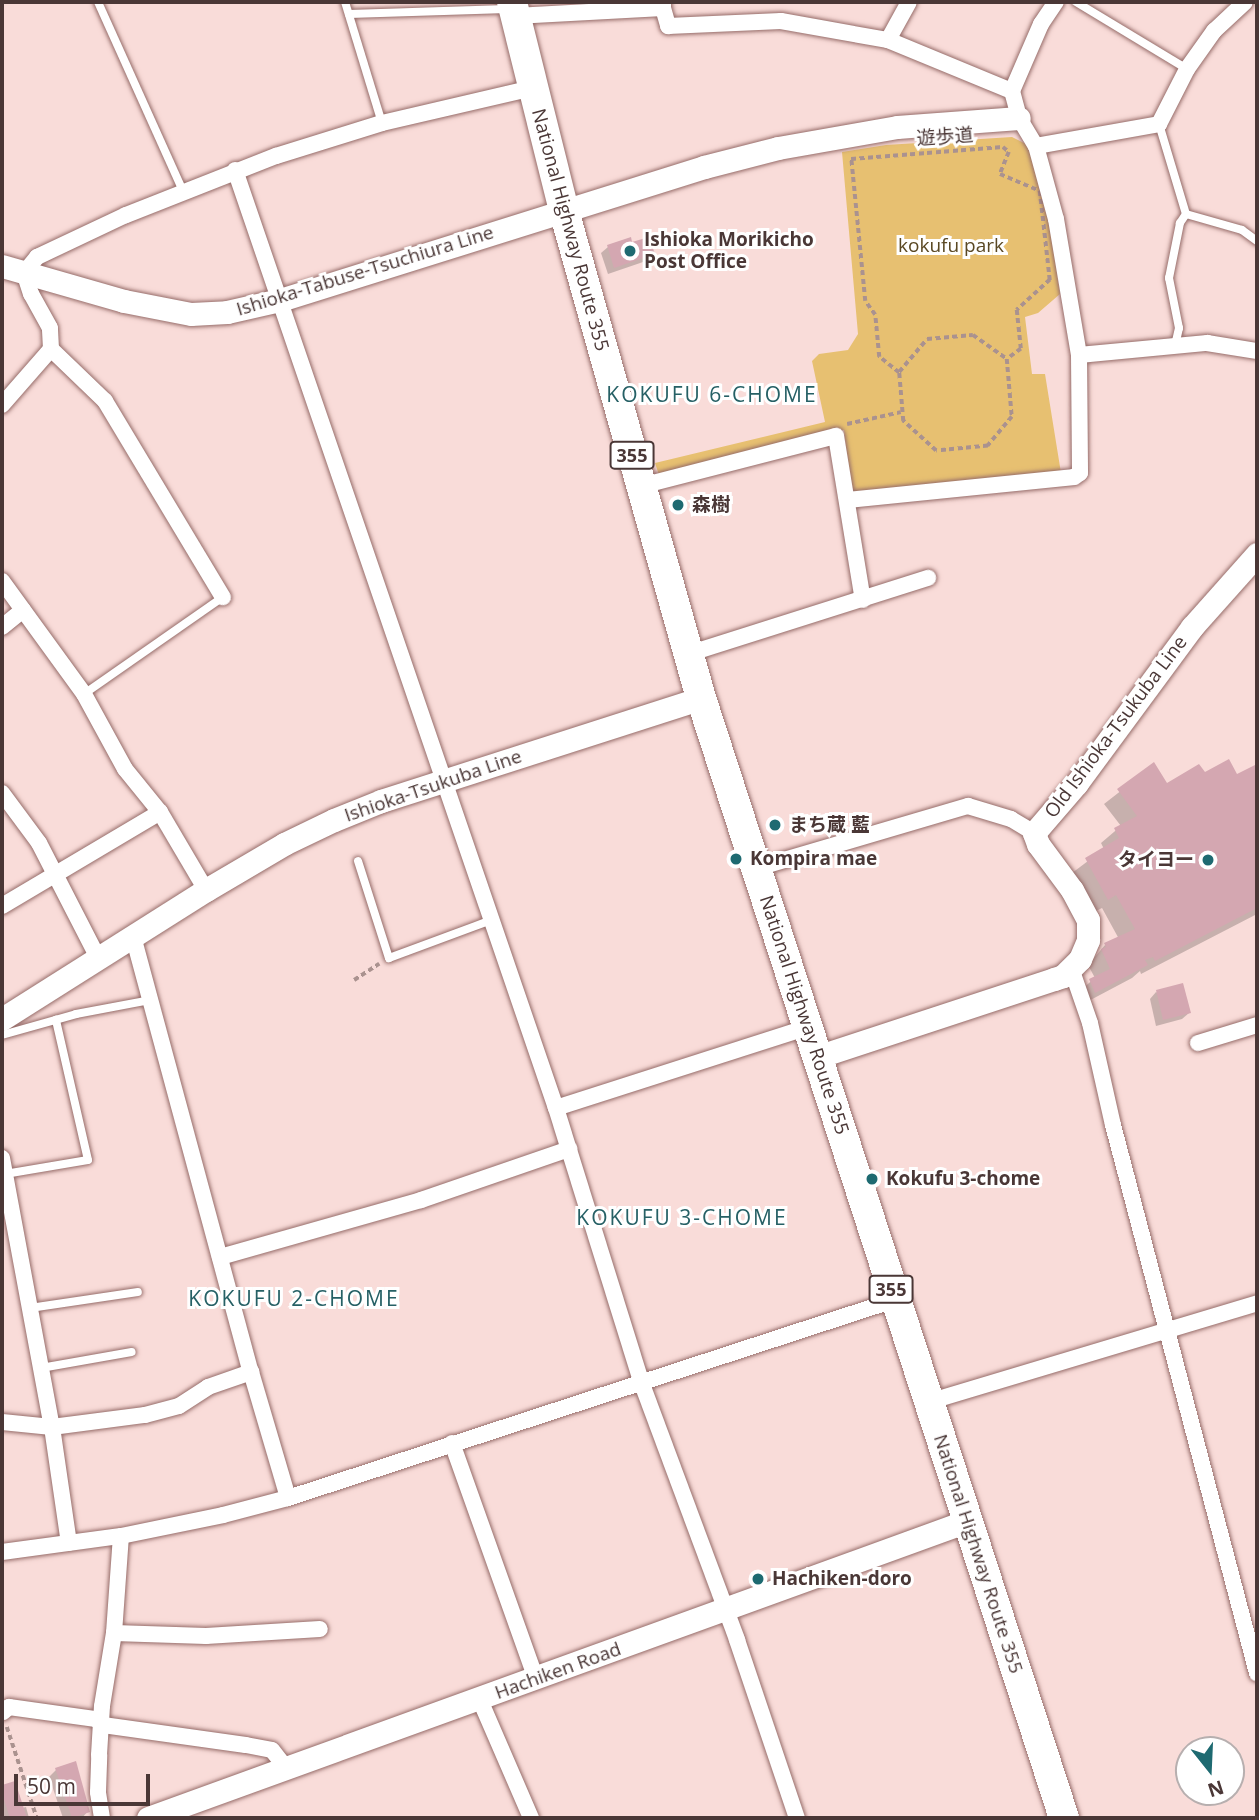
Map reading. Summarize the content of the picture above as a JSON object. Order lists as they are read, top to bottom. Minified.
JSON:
{"streets":{"highway":["National Highway Route 355","355"],"main road":["Ishioka-Tabuse-Tsuchiura Line","Old Ishioka-Tsukuba Line","Ishioka-Tsukuba Line","Hachiken Road"],"path":["遊歩道"]},"crossings":[["National Highway Route 355","Ishioka-Tabuse-Tsuchiura Line"],["National Highway Route 355","Ishioka-Tsukuba Line"],["National Highway Route 355","Hachiken Road"]],"districts":["KOKUFU 6-CHOME","KOKUFU 3-CHOME","KOKUFU 2-CHOME"],"parks":["kokufu park"],"places":["Ishioka Morikicho Post Office","森樹","まち蔵 藍","Kompira mae","タイヨー","Kokufu 3-chome","Hachiken-doro"],"scale_bar":"50 m","north":"bottom"}
